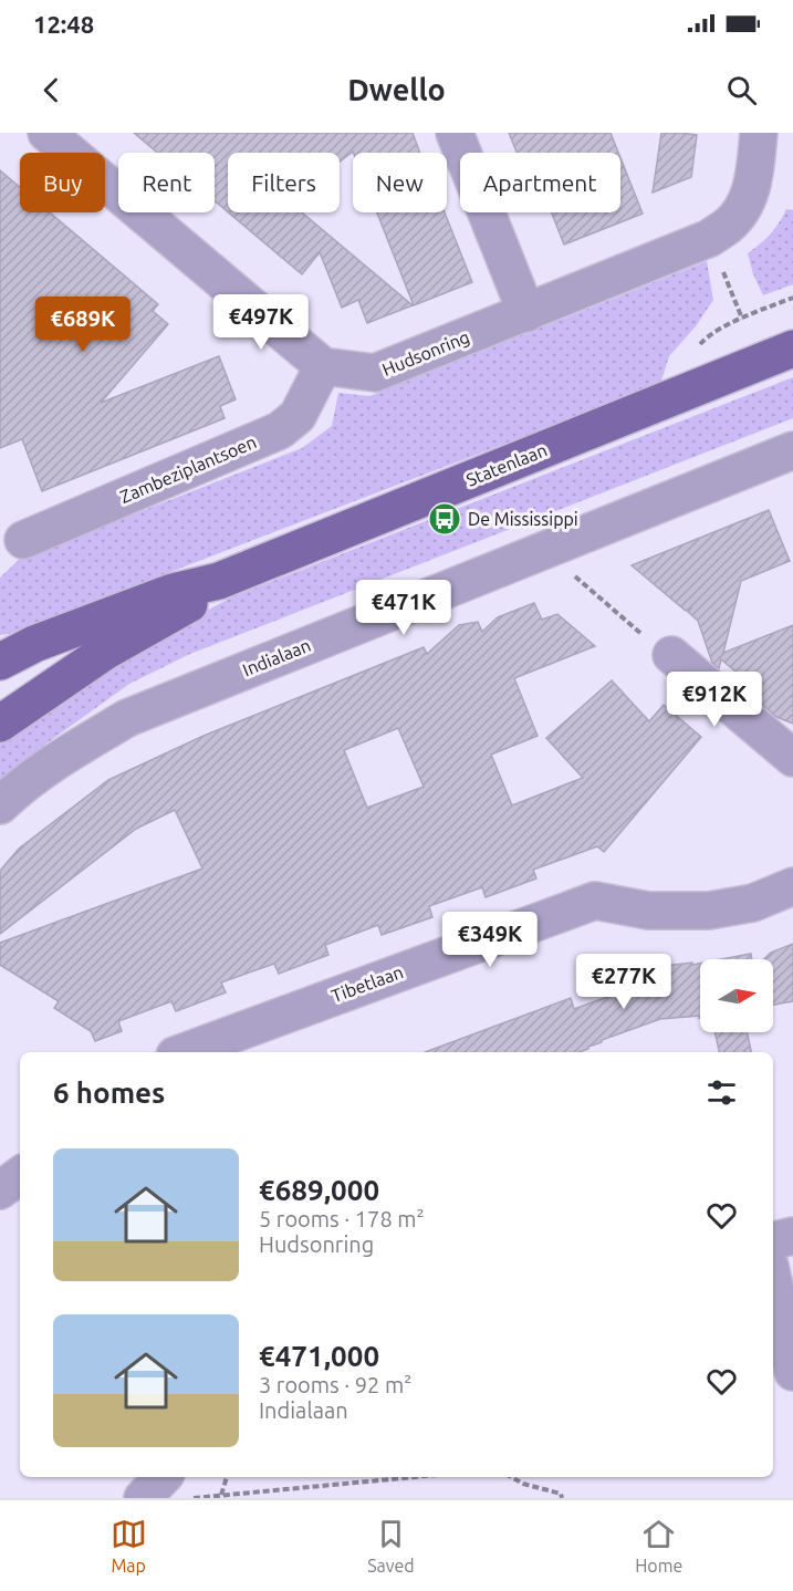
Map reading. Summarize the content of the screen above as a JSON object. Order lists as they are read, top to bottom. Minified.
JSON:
{"streets":{"main road":["Statenlaan"],"street":["Hudsonring","Zambeziplantsoen","Indialaan","Tibetlaan"]},"crossings":[["Hudsonring","Zambeziplantsoen"]],"places":{"bus stop":["De Mississippi"]},"north":"right","page":{"status":"12:48","header":"Dwello","chip":["Buy","Rent","Filters","New","Apartment"],"price":["€497K","€689K","€471K","€912K","€349K","€277K"],"heading":"6 homes","list":[{"name":"€689,000","note":"5 rooms · 178 m² · Hudsonring"},{"name":"€471,000","note":"3 rooms · 92 m² · Indialaan"}],"tabs":["Map","Saved","Home"]}}
